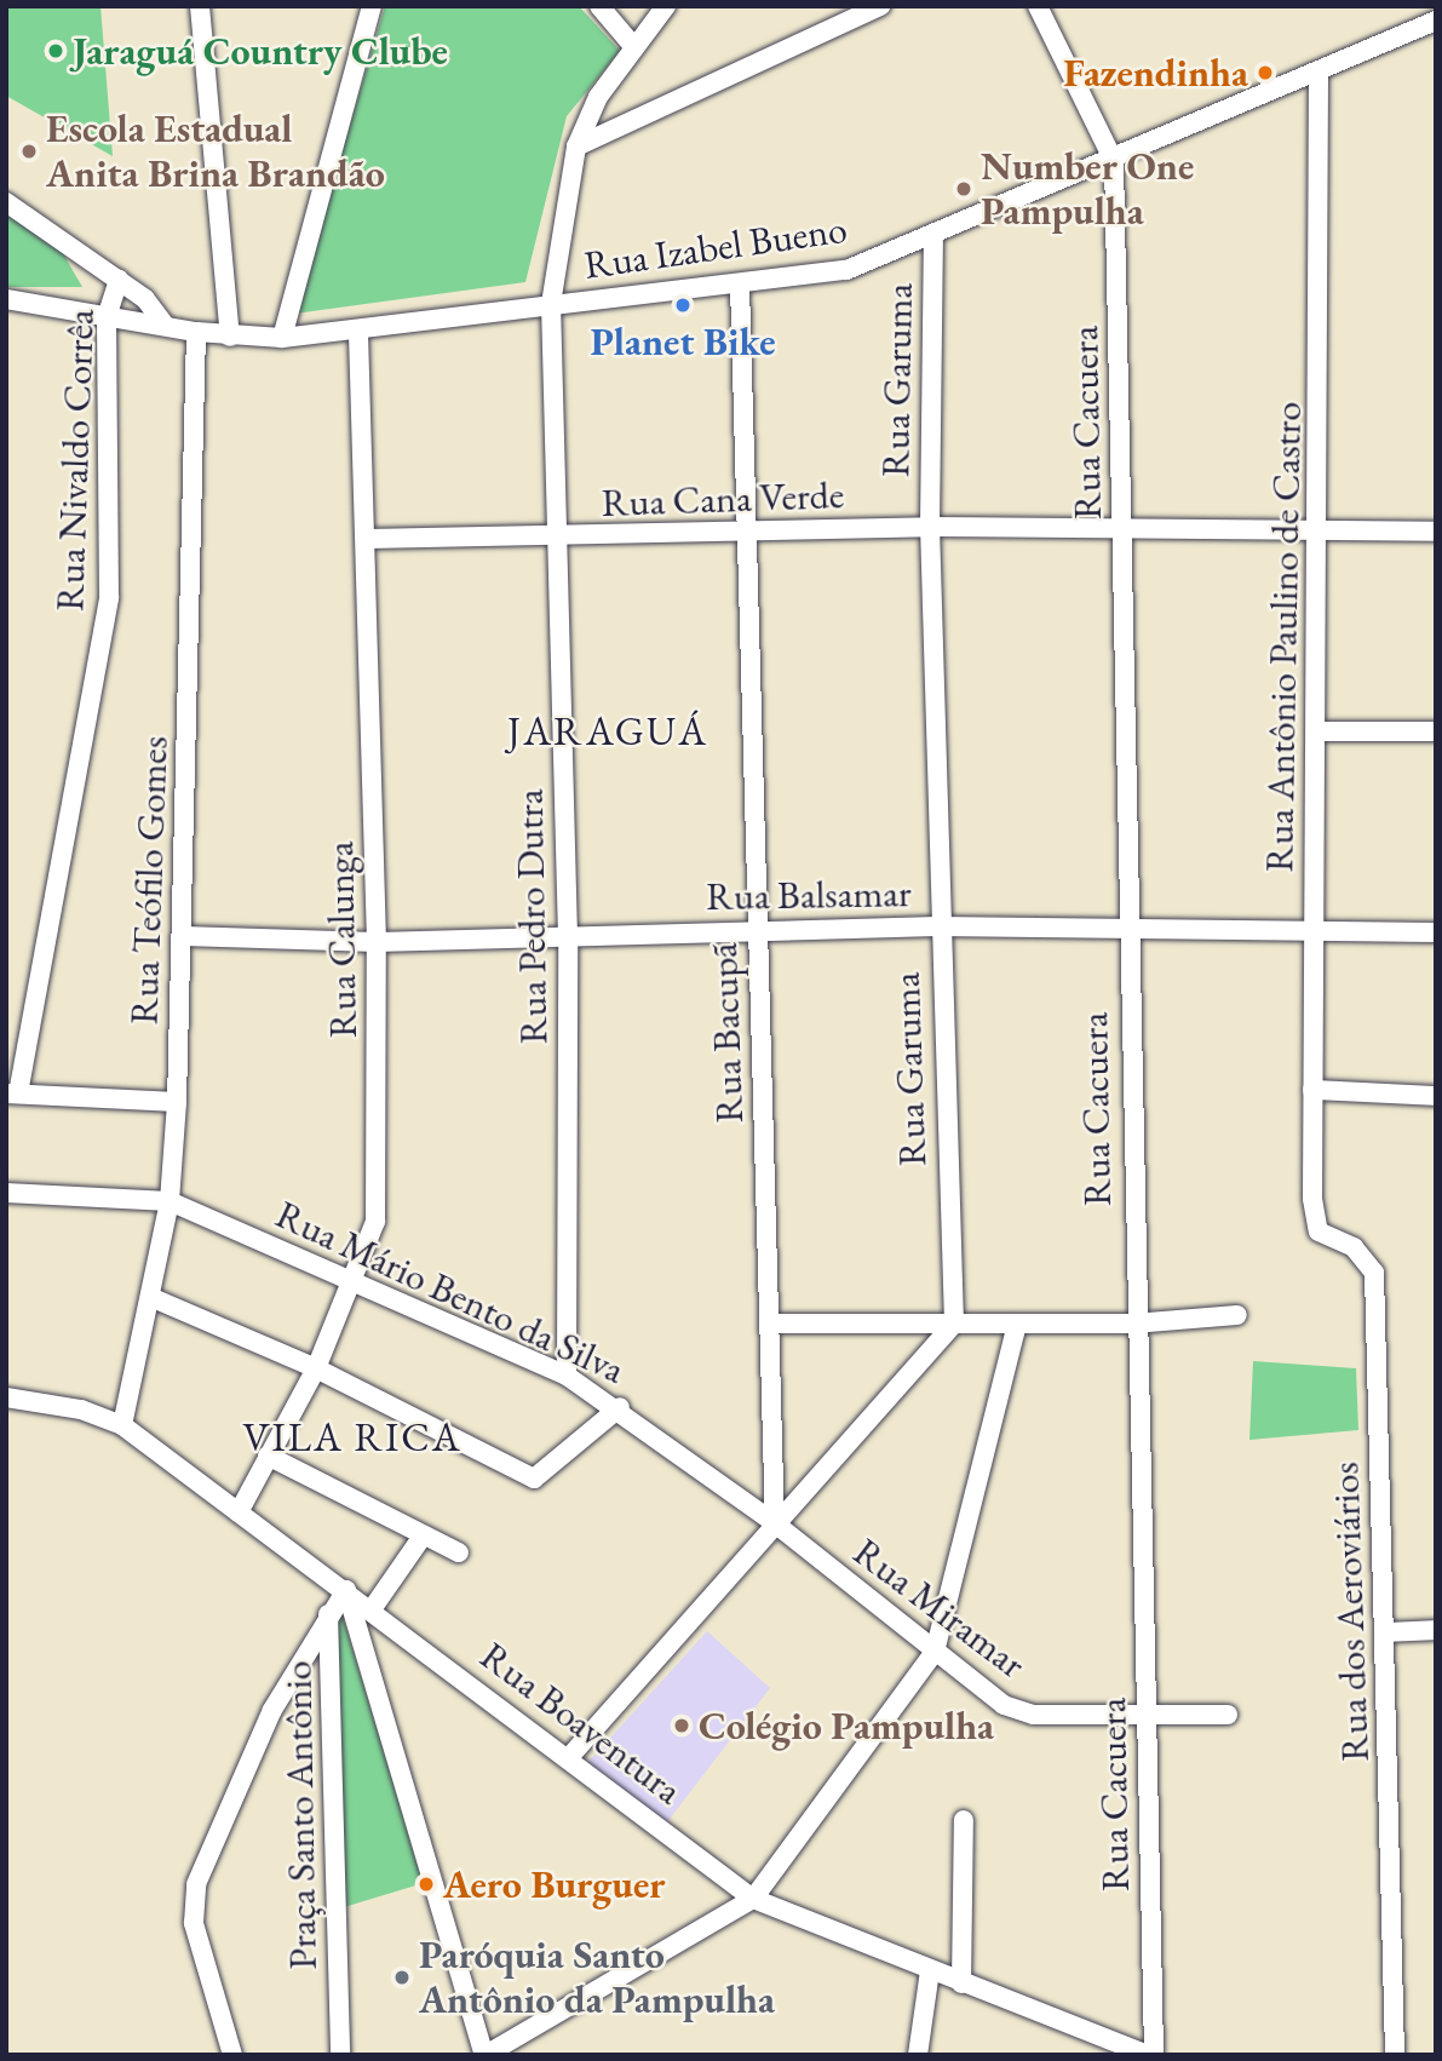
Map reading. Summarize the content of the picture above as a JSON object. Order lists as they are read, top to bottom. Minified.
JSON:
{"streets":{"street":["Rua Izabel Bueno","Rua Garuma","Rua Cacuera","Rua Nivaldo Corrêa","Rua Cana Verde","Rua Antônio Paulino de Castro","Rua Teófilo Gomes","Rua Balsamar","Rua Pedro Dutra","Rua Calunga","Rua Bacupã","Rua Mário Bento da Silva","Rua Miramar","Rua dos Aeroviários","Rua Boaventura","Praça Santo Antônio"]},"crossings":[["Rua Izabel Bueno","Rua Garuma"],["Rua Izabel Bueno","Rua Cacuera"],["Rua Izabel Bueno","Rua Nivaldo Corrêa"],["Rua Izabel Bueno","Rua Antônio Paulino de Castro"],["Rua Izabel Bueno","Rua Teófilo Gomes"],["Rua Izabel Bueno","Rua Pedro Dutra"],["Rua Izabel Bueno","Rua Calunga"],["Rua Izabel Bueno","Rua Bacupã"],["Rua Garuma","Rua Cana Verde"],["Rua Garuma","Rua Balsamar"],["Rua Cacuera","Rua Cana Verde"],["Rua Cacuera","Rua Balsamar"],["Rua Cacuera","Rua Miramar"],["Rua Cana Verde","Rua Antônio Paulino de Castro"],["Rua Cana Verde","Rua Pedro Dutra"],["Rua Cana Verde","Rua Calunga"],["Rua Cana Verde","Rua Bacupã"],["Rua Antônio Paulino de Castro","Rua Balsamar"],["Rua Antônio Paulino de Castro","Rua dos Aeroviários"],["Rua Teófilo Gomes","Rua Balsamar"],["Rua Teófilo Gomes","Rua Mário Bento da Silva"],["Rua Teófilo Gomes","Rua Boaventura"],["Rua Balsamar","Rua Pedro Dutra"],["Rua Balsamar","Rua Calunga"],["Rua Balsamar","Rua Bacupã"],["Rua Pedro Dutra","Rua Mário Bento da Silva"],["Rua Calunga","Rua Mário Bento da Silva"],["Rua Calunga","Rua Boaventura"],["Rua Bacupã","Rua Mário Bento da Silva"],["Rua Bacupã","Rua Miramar"],["Rua Mário Bento da Silva","Rua Miramar"],["Rua Boaventura","Praça Santo Antônio"]],"districts":["JARAGUÁ","VILA RICA"],"places":["Jaraguá Country Clube","Fazendinha","Escola Estadual Anita Brina Brandão","Number One Pampulha","Planet Bike","Colégio Pampulha","Aero Burguer","Paróquia Santo Antônio da Pampulha"]}
